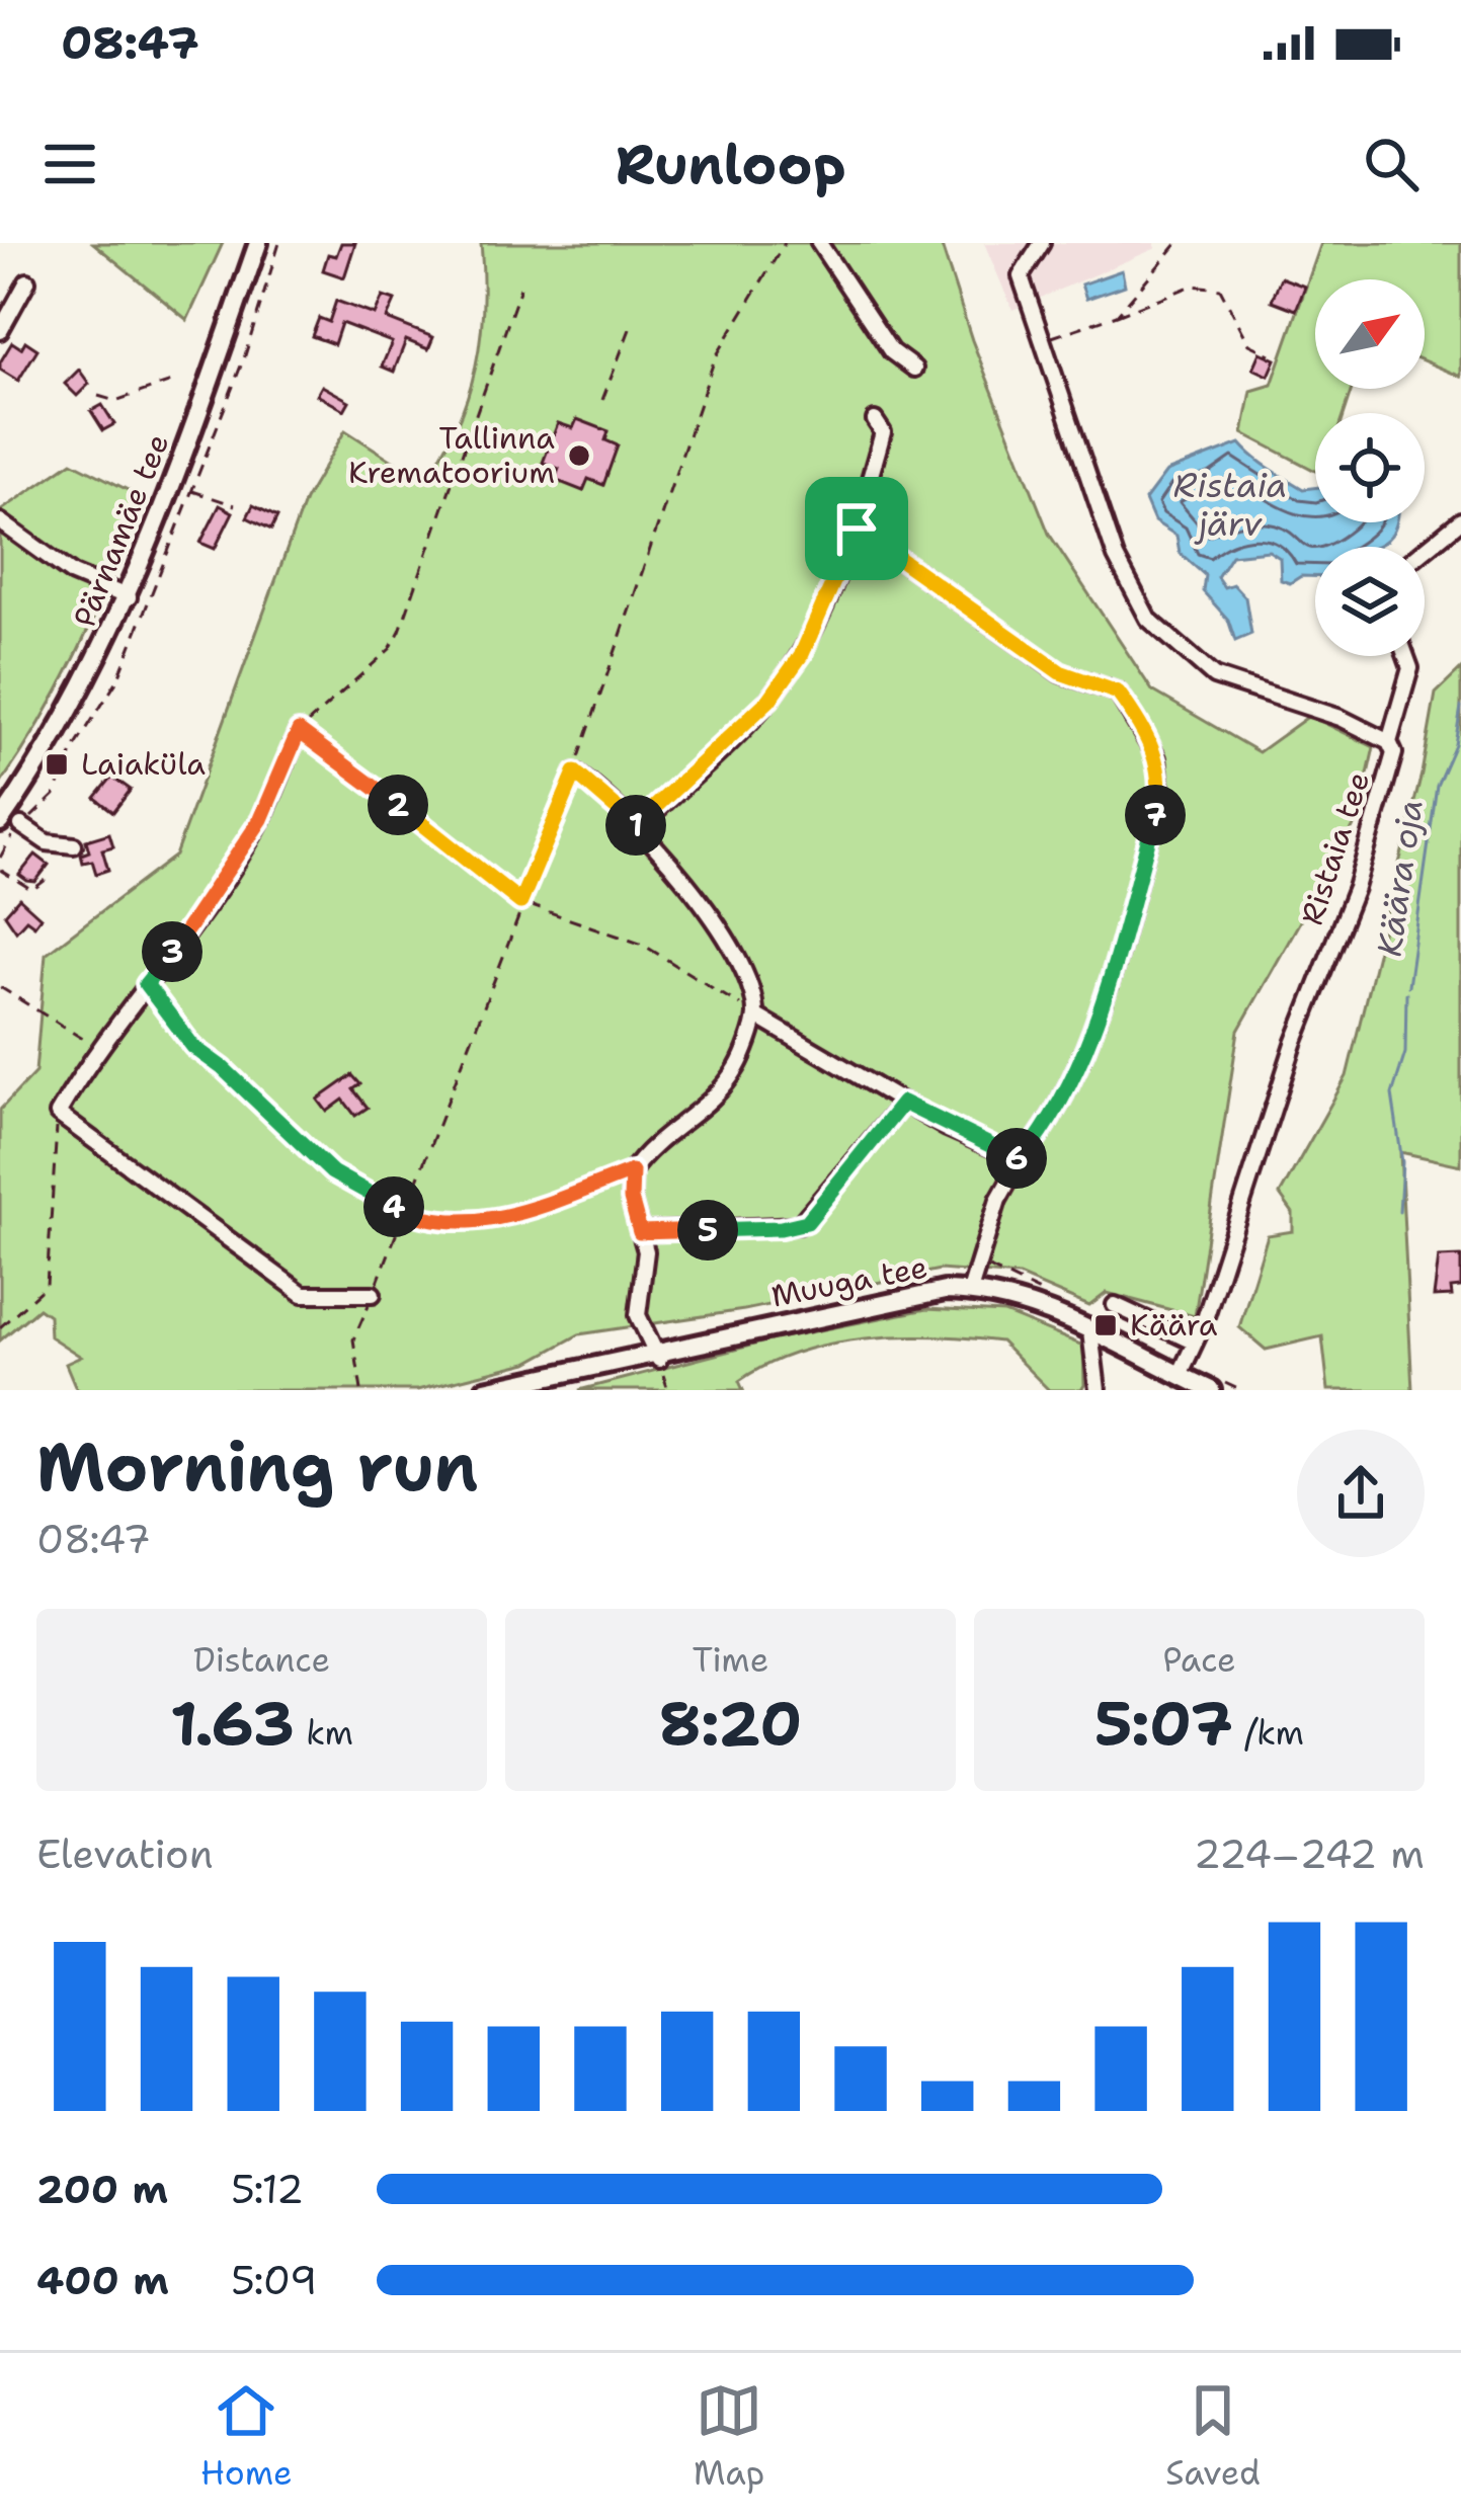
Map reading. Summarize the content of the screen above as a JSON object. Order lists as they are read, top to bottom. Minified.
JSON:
{"streets":{"main road":["Pärnamäe tee","Muuga tee"],"street":["Ristaia tee"]},"crossings":[["Ristaia tee","Muuga tee"]],"water":["Ristaia järv","Käära oja"],"places":{"other":["Tallinna Krematoorium"],"transit":["Laiaküla","Käära"]},"north":"top right","page":{"status":"08:47","header":"Runloop","pins":["2","7","1","3","6","4","5"],"heading":["Morning run","08:47"],"stats":[["Distance","1.63 km"],["Time","8:20"],["Pace","5:07 /km"]],"chart":["Elevation","224–242 m"],"list":[{"name":"200 m","note":"5:12"},{"name":"400 m","note":"5:09"}],"tabs":["Home","Map","Saved"]}}
